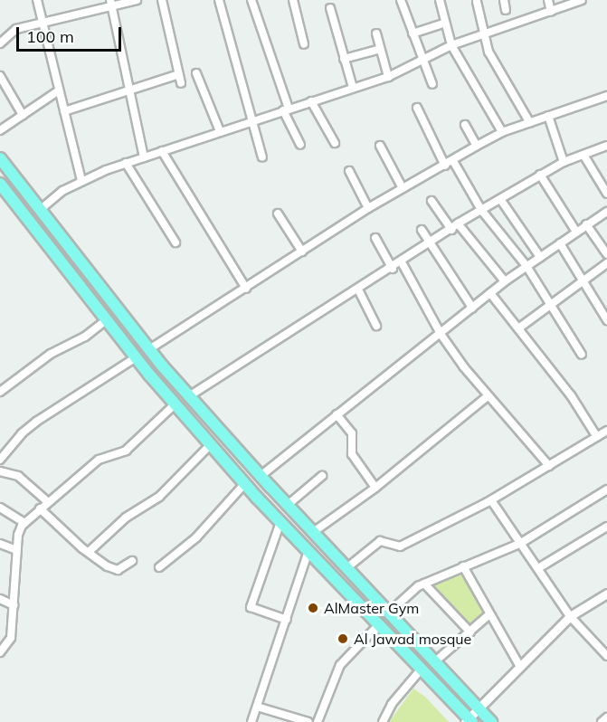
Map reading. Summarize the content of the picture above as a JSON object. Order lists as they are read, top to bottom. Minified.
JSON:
{"places":["AlMaster Gym","Al Jawad mosque"],"scale_bar":"100 m"}
